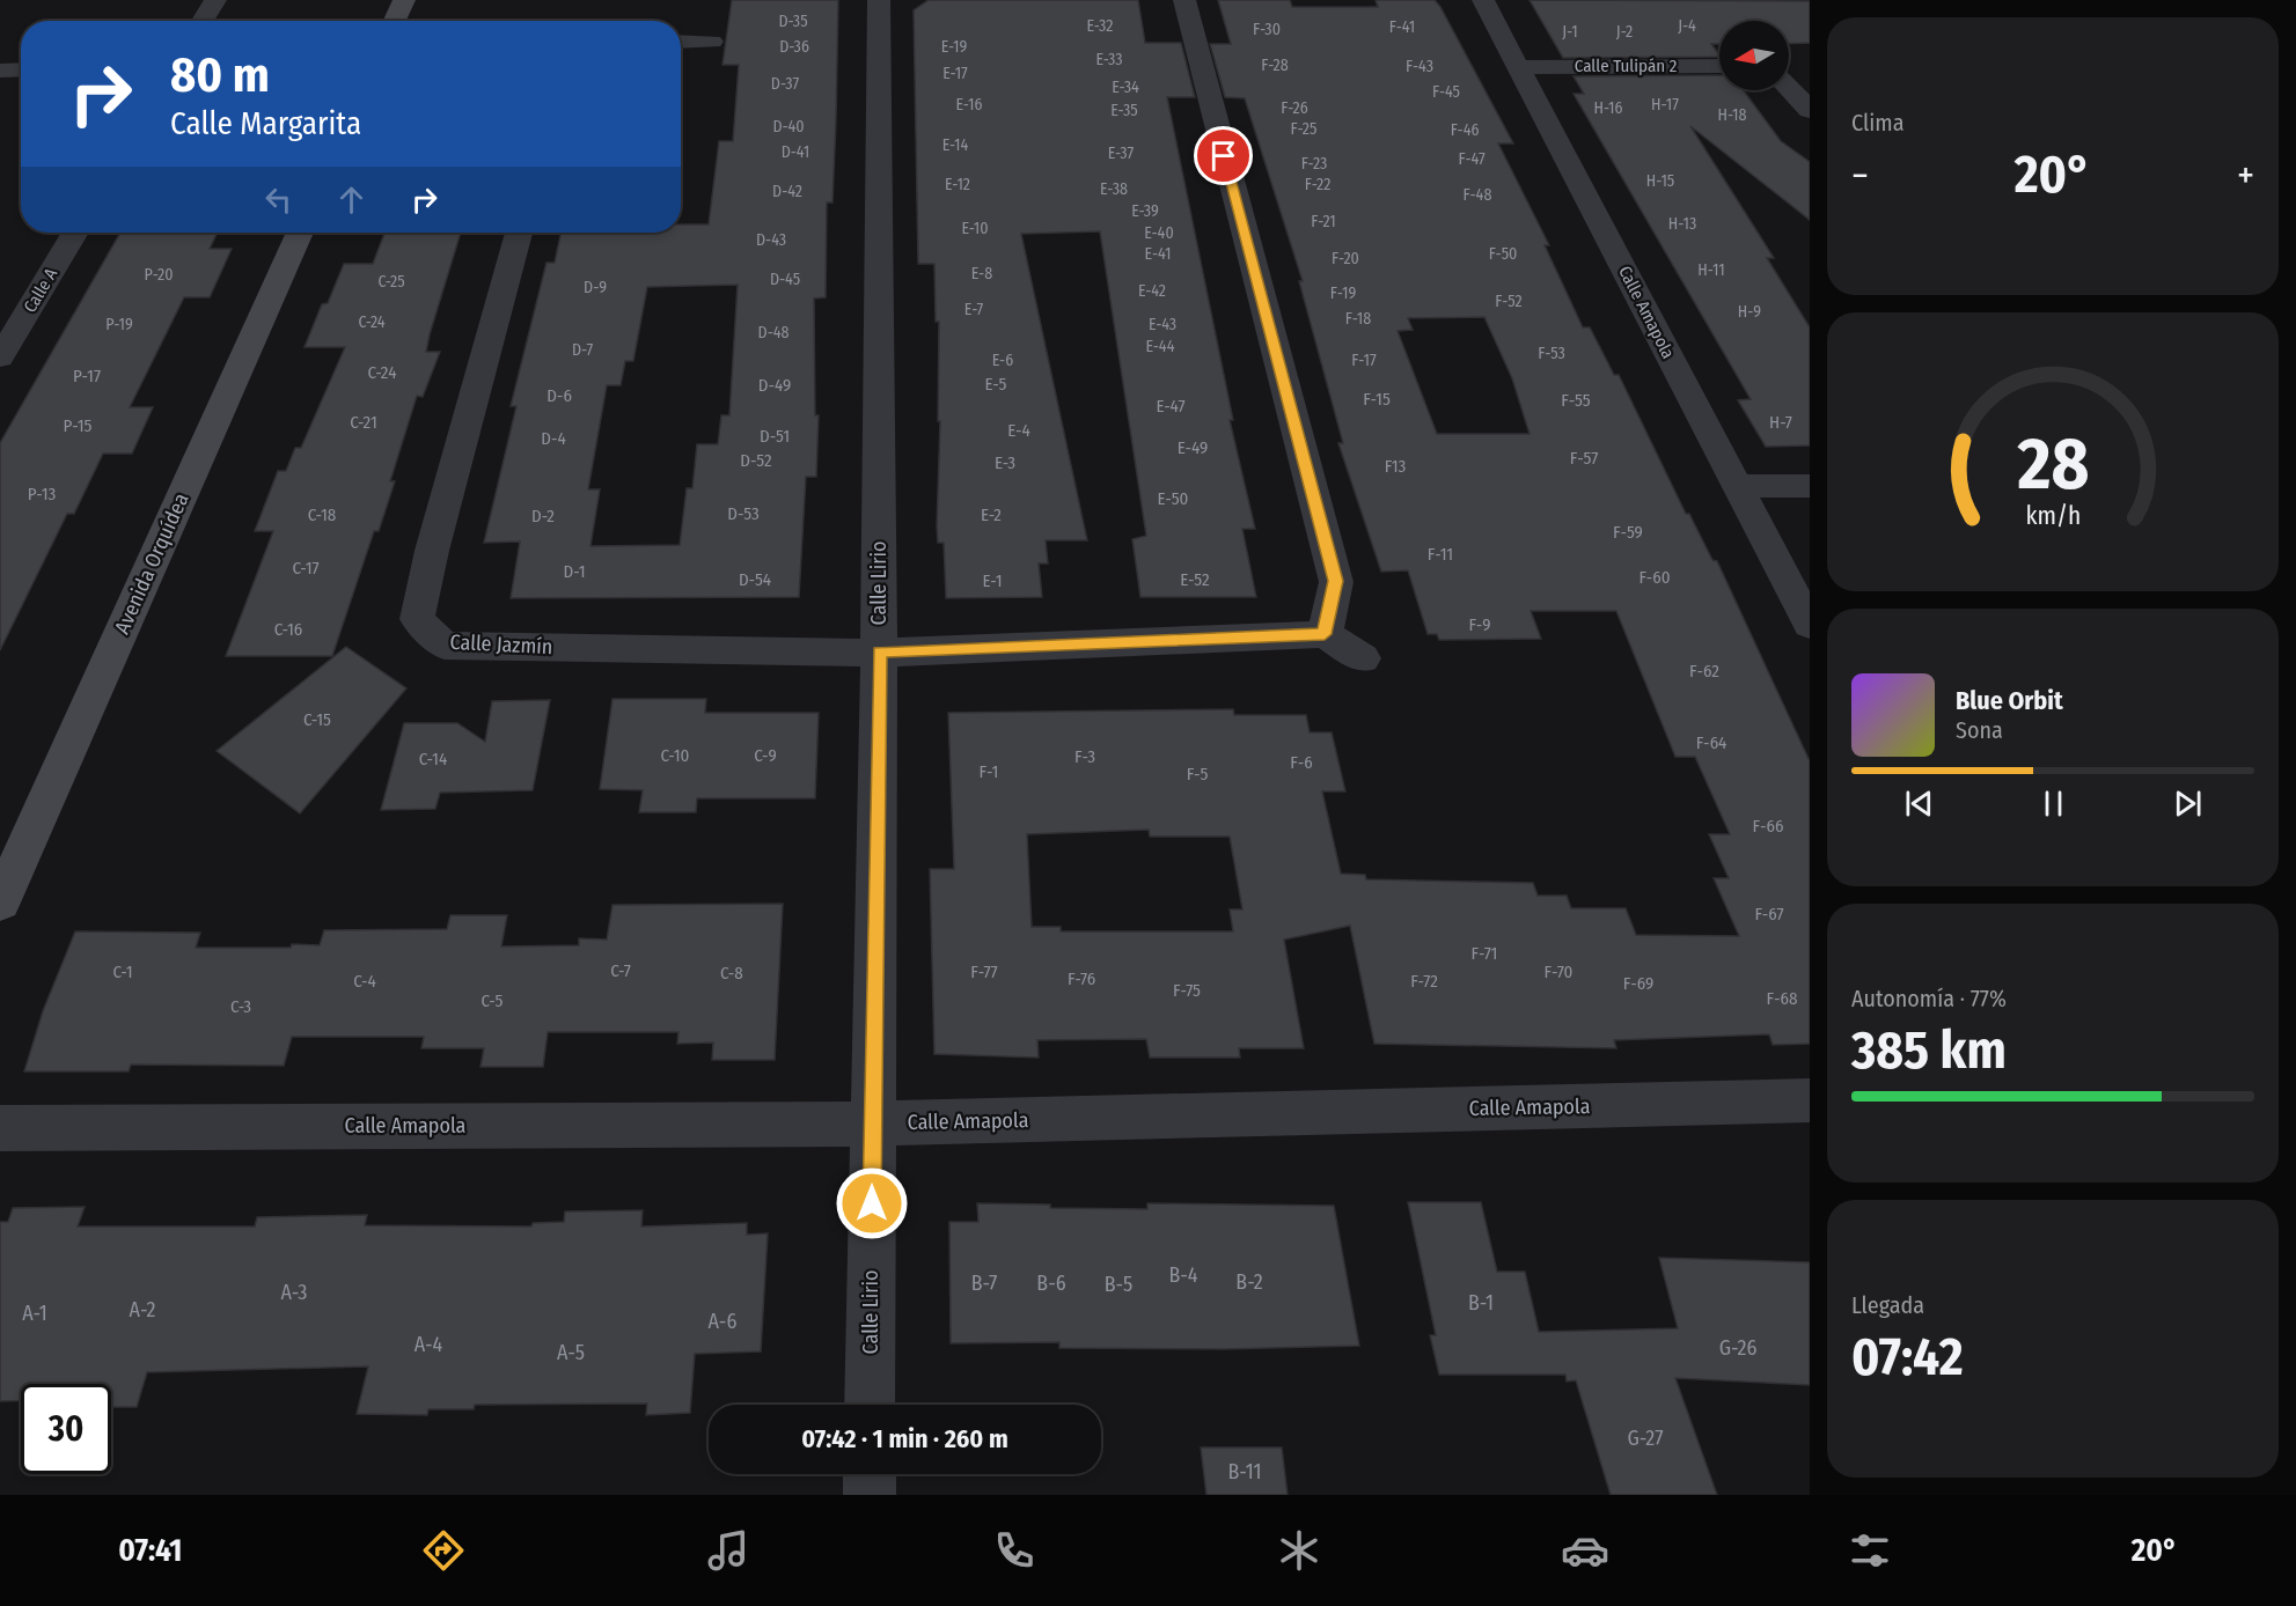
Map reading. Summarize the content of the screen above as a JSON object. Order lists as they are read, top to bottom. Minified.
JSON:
{"streets":{"street":["Calle Tulipán 2","Calle A","Calle Amapola","Avenida Orquídea","Calle Lirio","Calle Jazmín"]},"crossings":[["Calle Tulipán 2","Calle Amapola"],["Calle Amapola","Calle Lirio"],["Calle Lirio","Calle Jazmín"]],"house_numbers":["D-35","E-32","J-4","F-41","F-30","J-1","J-2","D-36","E-19","E-33","F-28","F-43","E-17","D-37","E-34","F-45","E-16","H-17","F-26","H-16","E-35","H-18","D-40","F-25","F-46","E-14","D-41","E-37","F-47","F-23","H-15","E-12","F-22","E-38","D-42","F-48","E-39","F-21","H-13","E-10","E-40","D-43","E-41","F-50","F-20","H-11","E-8","P-20","D-45","C-25","D-9","E-42","F-19","F-52","E-7","H-9","F-18","C-24","P-19","E-43","D-48","E-44","D-7","F-53","E-6","F-17","C-24","P-17","E-5","D-49","D-6","F-15","F-55","E-47","C-21","H-7","P-15","E-4","D-51","D-4","E-49","F-57","D-52","E-3","F13","P-13","E-50","D-53","C-18","E-2","D-2","F-59","F-11","C-17","D-1","F-60","D-54","E-52","E-1","F-9","C-16","F-62","C-15","F-64","C-10","C-9","F-3","C-14","F-6","F-1","F-5","F-66","F-67","F-71","C-7","C-1","F-77","F-70","C-8","F-76","C-4","F-72","F-69","F-75","F-68","C-5","C-3","B-4","B-2","B-7","B-6","B-5","A-3","B-1","A-2","A-1","A-6","A-4","G-26","A-5","G-27","B-11"],"north":"left","page":{"tile":["Clima",["Autonomía · 77%","385 km"],["Llegada","07:42"]],"turn":["80 m","Calle Margarita"],"heat":["−","20°","+"],"song":["Blue Orbit","Sona"],"limit":"30","trip":"07:42 · 1 min · 260 m","tabs":["07:41","20°"],"gauge":["28","km/h"]}}
